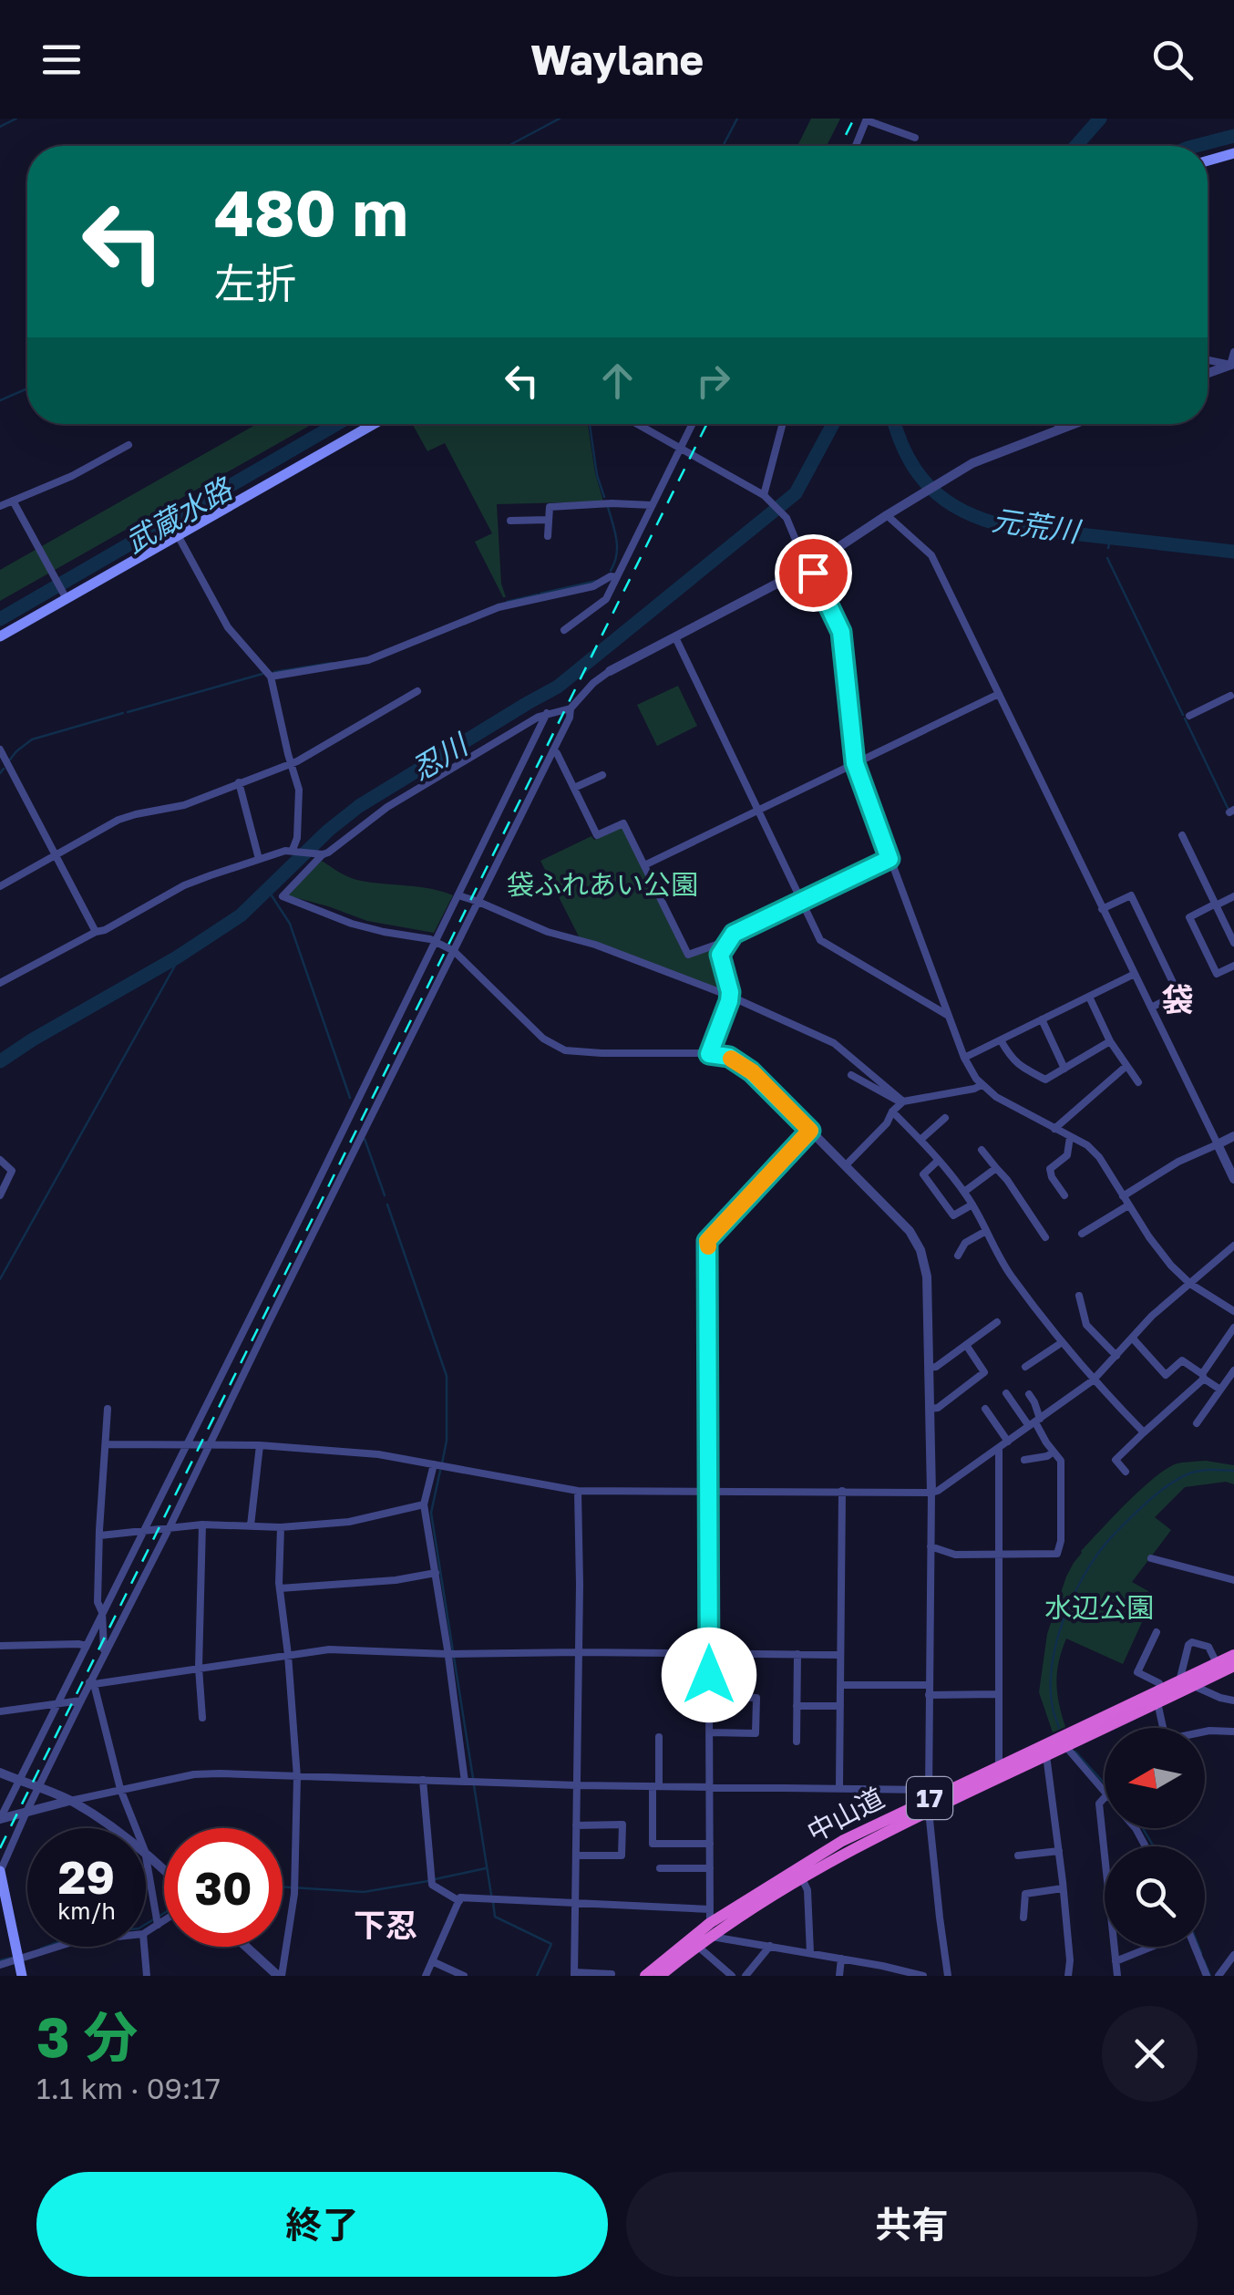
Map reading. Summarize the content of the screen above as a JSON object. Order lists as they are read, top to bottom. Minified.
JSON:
{"streets":{"highway":["17","中山道"]},"districts":["袋","下忍"],"water":["武蔵水路","元荒川","忍川"],"parks":["袋ふれあい公園","水辺公園"],"north":"left","page":{"header":"Waylane","turn":["480 m","左折"],"speed":"29 km/h","limit":"30","heading":["3 分","1.1 km · 09:17"],"buttons":["終了","共有"]}}
